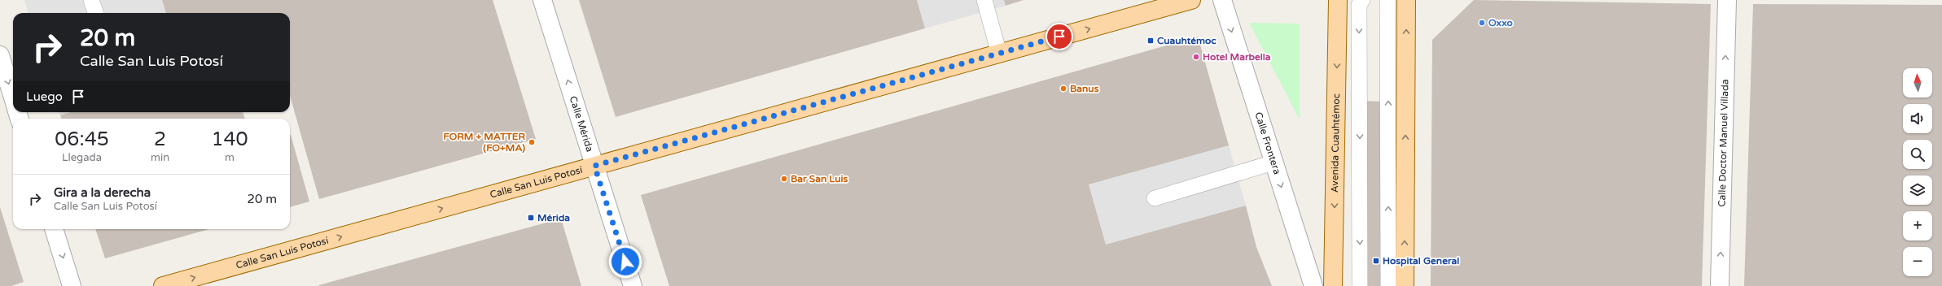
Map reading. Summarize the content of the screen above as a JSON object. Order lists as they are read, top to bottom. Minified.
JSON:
{"streets":{"main road":["Avenida Cuauhtémoc","Calle San Luis Potosí"],"street":["Calle Mérida","Calle Frontera","Calle Doctor Manuel Villada"]},"crossings":[["Calle Mérida","Calle San Luis Potosí"]],"one_way":["Calle Mérida","Calle Frontera","Calle Doctor Manuel Villada","Calle San Luis Potosí"],"places":{"other":["Oxxo","Hotel Marbella","Banus","FORM + MATTER (FO+MA)","Bar San Luis"],"transit":["Cuauhtémoc","Mérida","Hospital General"]},"north":"top","page":{"turn":["20 m","Calle San Luis Potosí"],"map_buttons":["+","−"],"then":"Luego","eta":["06:45","Llegada","2","min","140","m"],"list":[{"name":"Gira a la derecha","note":"Calle San Luis Potosí","value":"20 m"}]}}
